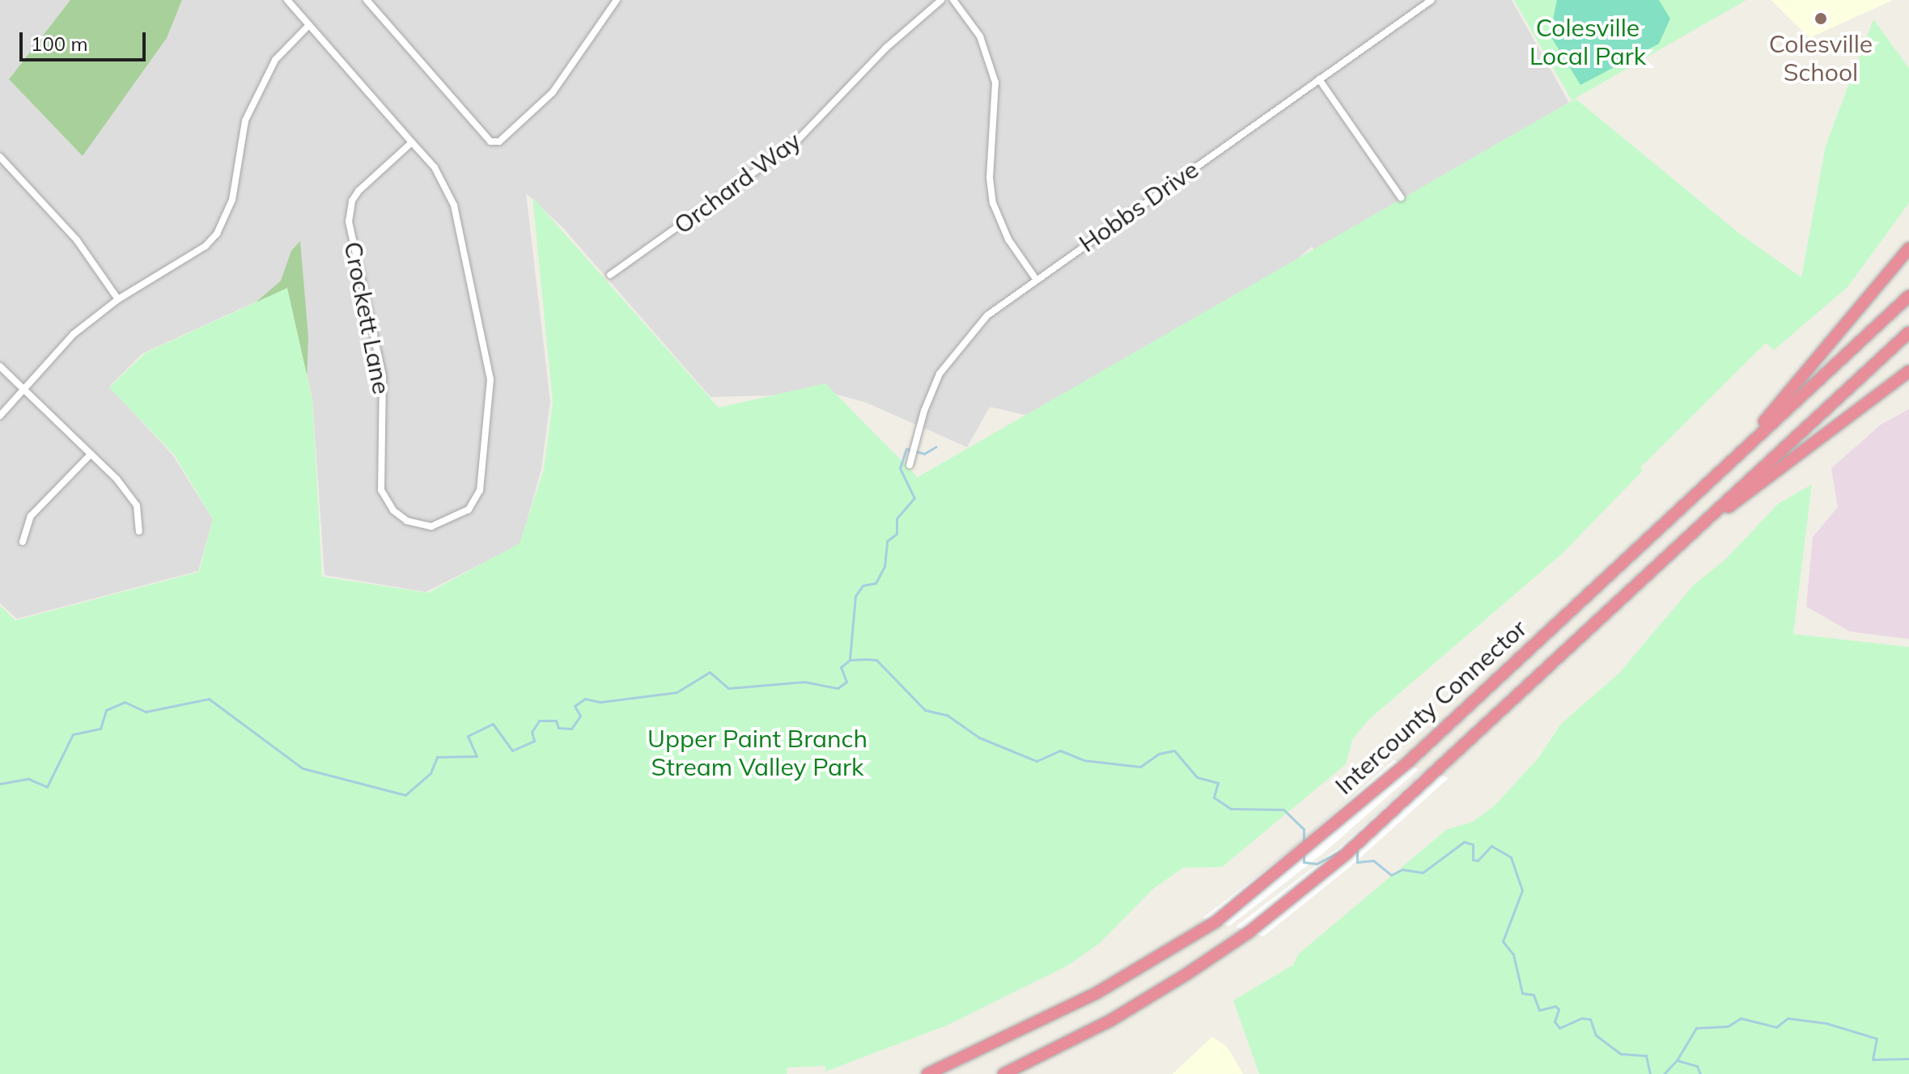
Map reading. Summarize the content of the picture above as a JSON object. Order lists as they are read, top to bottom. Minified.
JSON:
{"streets":{"highway":["Intercounty Connector"],"street":["Orchard Way","Hobbs Drive","Crockett Lane"]},"parks":["Colesville Local Park","Upper Paint Branch Stream Valley Park"],"places":["Colesville School"],"scale_bar":"100 m"}
